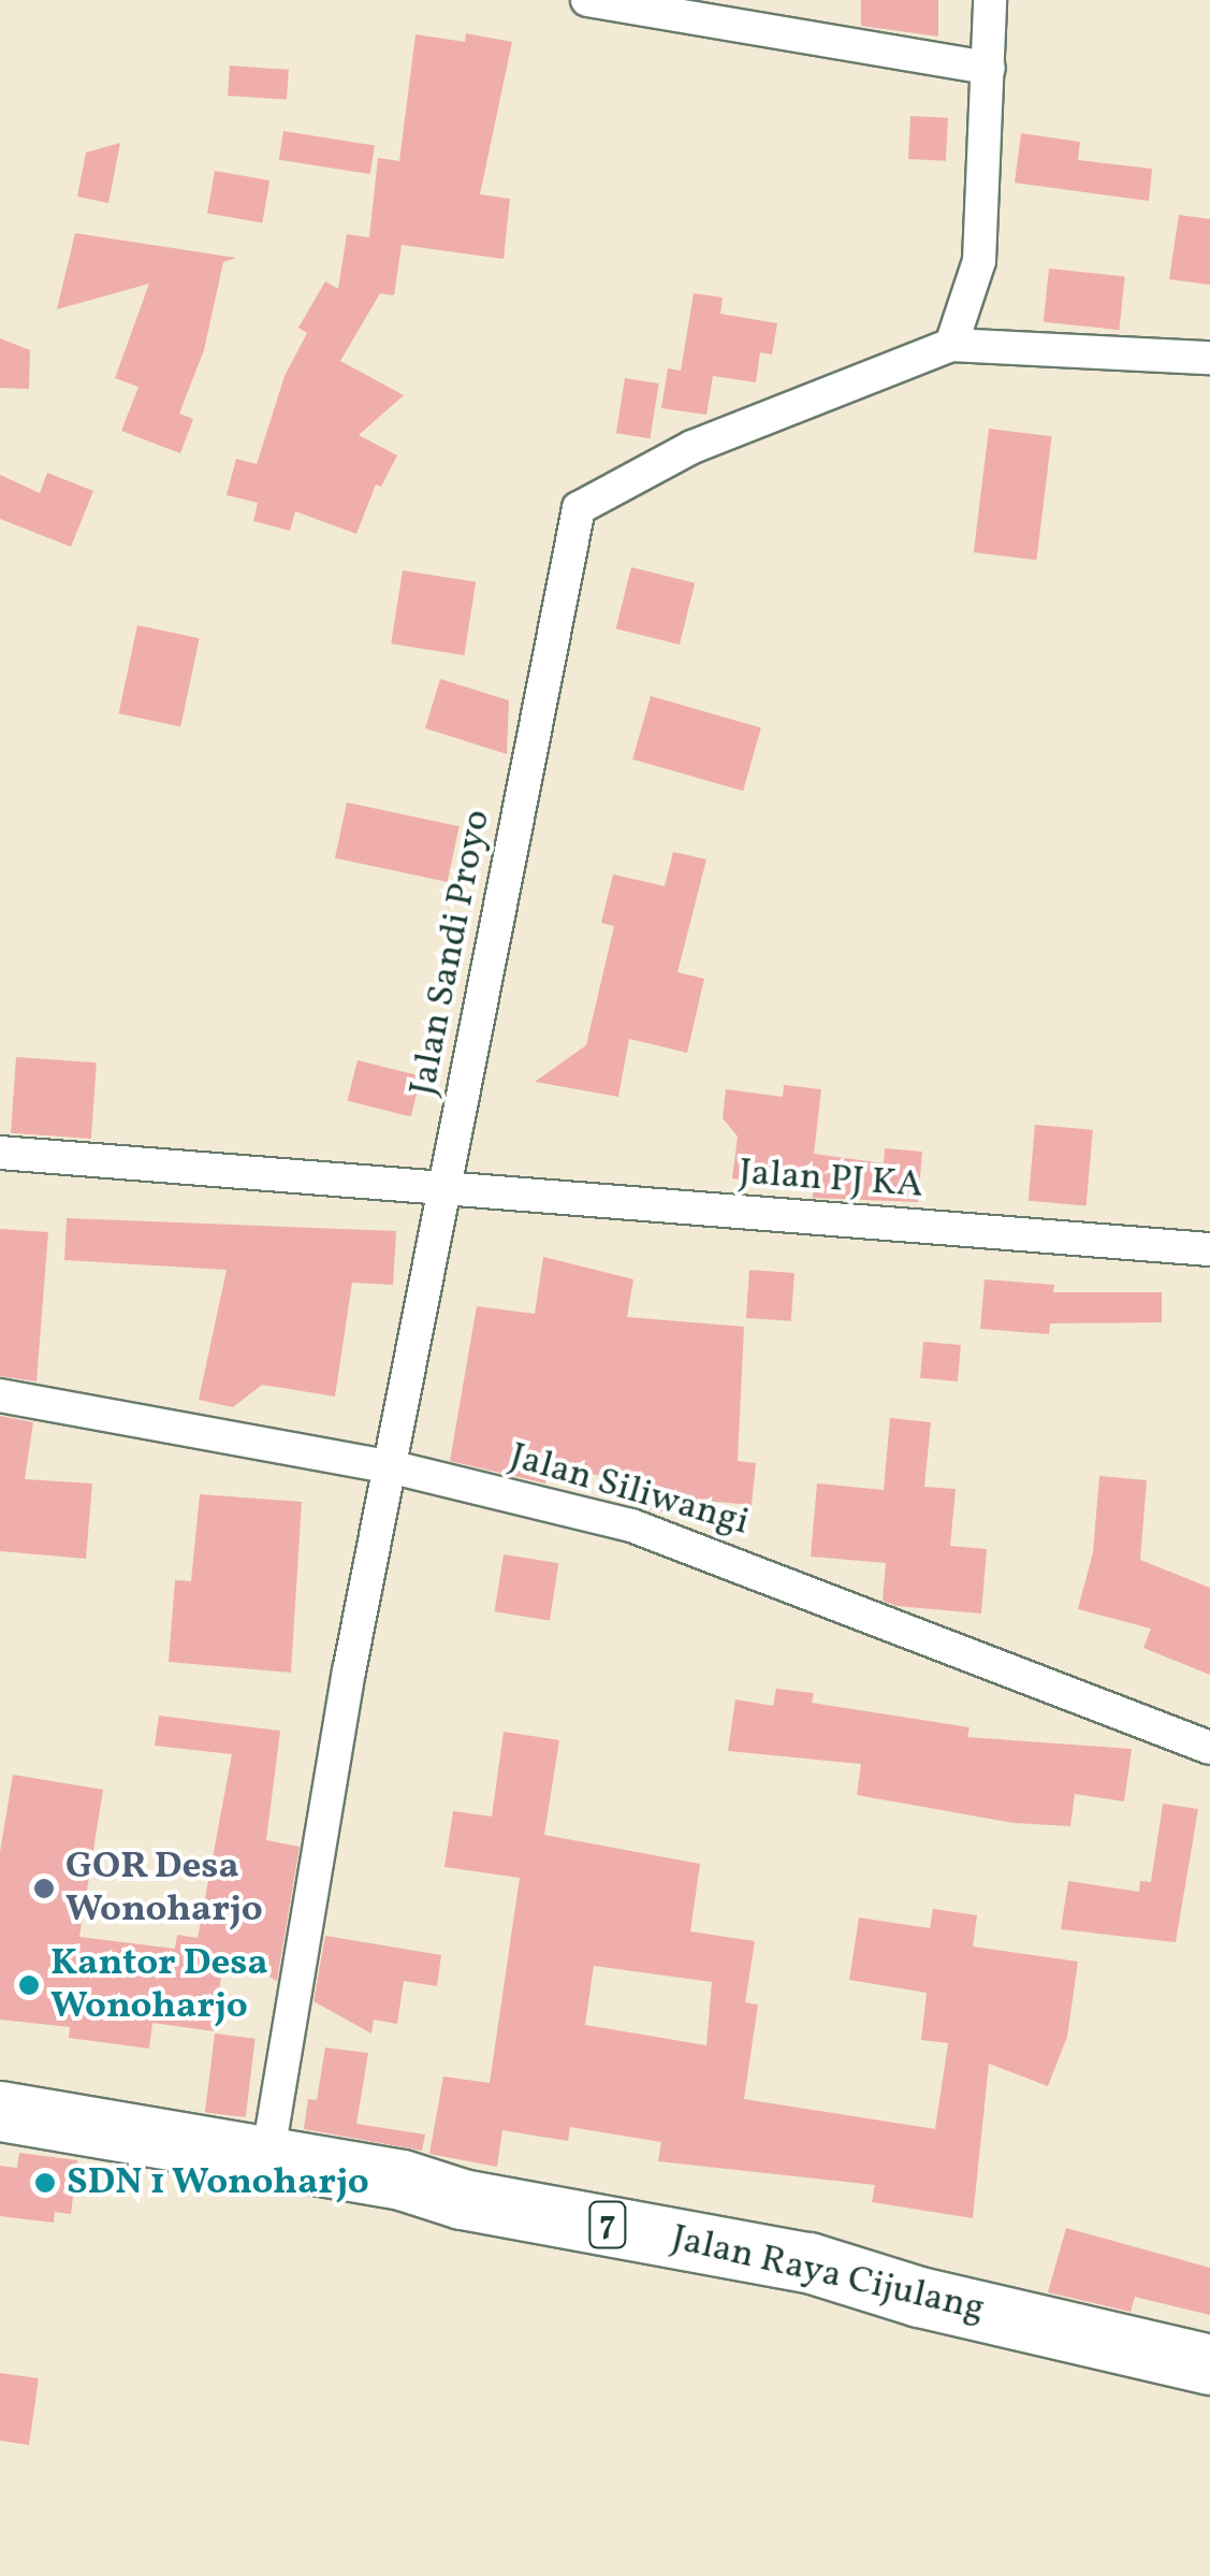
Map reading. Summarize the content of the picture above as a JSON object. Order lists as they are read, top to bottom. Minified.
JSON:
{"streets":{"highway":["7","Jalan Raya Cijulang"],"street":["Jalan Sandi Proyo","Jalan PJ KA","Jalan Siliwangi"]},"crossings":[["Jalan Sandi Proyo","Jalan PJ KA"],["Jalan Sandi Proyo","Jalan Siliwangi"],["Jalan Sandi Proyo","Jalan Raya Cijulang"]],"places":["GOR Desa Wonoharjo","Kantor Desa Wonoharjo","SDN 1 Wonoharjo"]}
